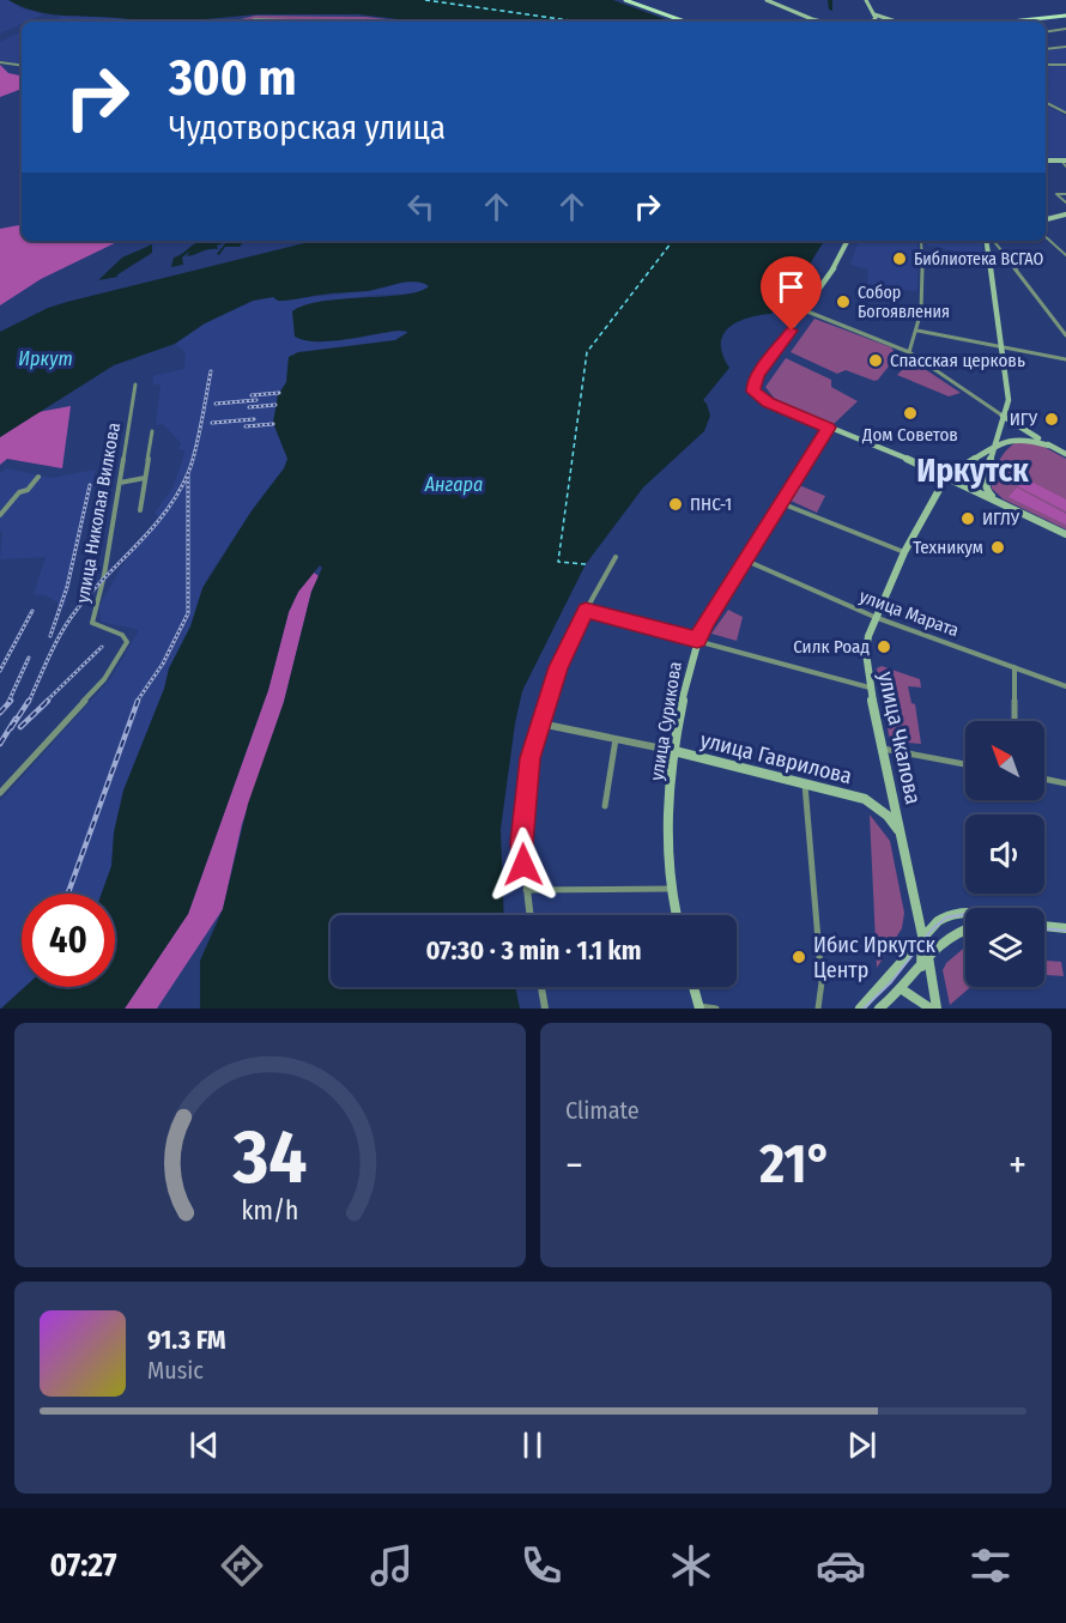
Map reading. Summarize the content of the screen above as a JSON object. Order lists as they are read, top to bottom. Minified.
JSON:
{"streets":{"main road":["улица Сурикова","улица Чкалова","улица Гаврилова"],"street":["улица Николая Вилкова","улица Марата"]},"crossings":[["улица Марата","улица Сурикова"],["улица Марата","улица Чкалова"],["улица Сурикова","улица Гаврилова"],["улица Чкалова","улица Гаврилова"]],"districts":["Иркутск"],"water":["Иркут","Ангара"],"places":["Библиотека ВСГАО","Собор Богоявления","Спасская церковь","Дом Советов","ИГУ","ПНС-1","ИГЛУ","Техникум","Силк Роад","Ибис Иркутск Центр"],"north":"top left","page":{"turn":["300 m","Чудотворская улица"],"limit":"40","trip":"07:30 · 3 min · 1.1 km","tile":"Climate","heat":["−","21°","+"],"song":["91.3 FM","Music"],"tabs":"07:27","gauge":["34","km/h"]}}
